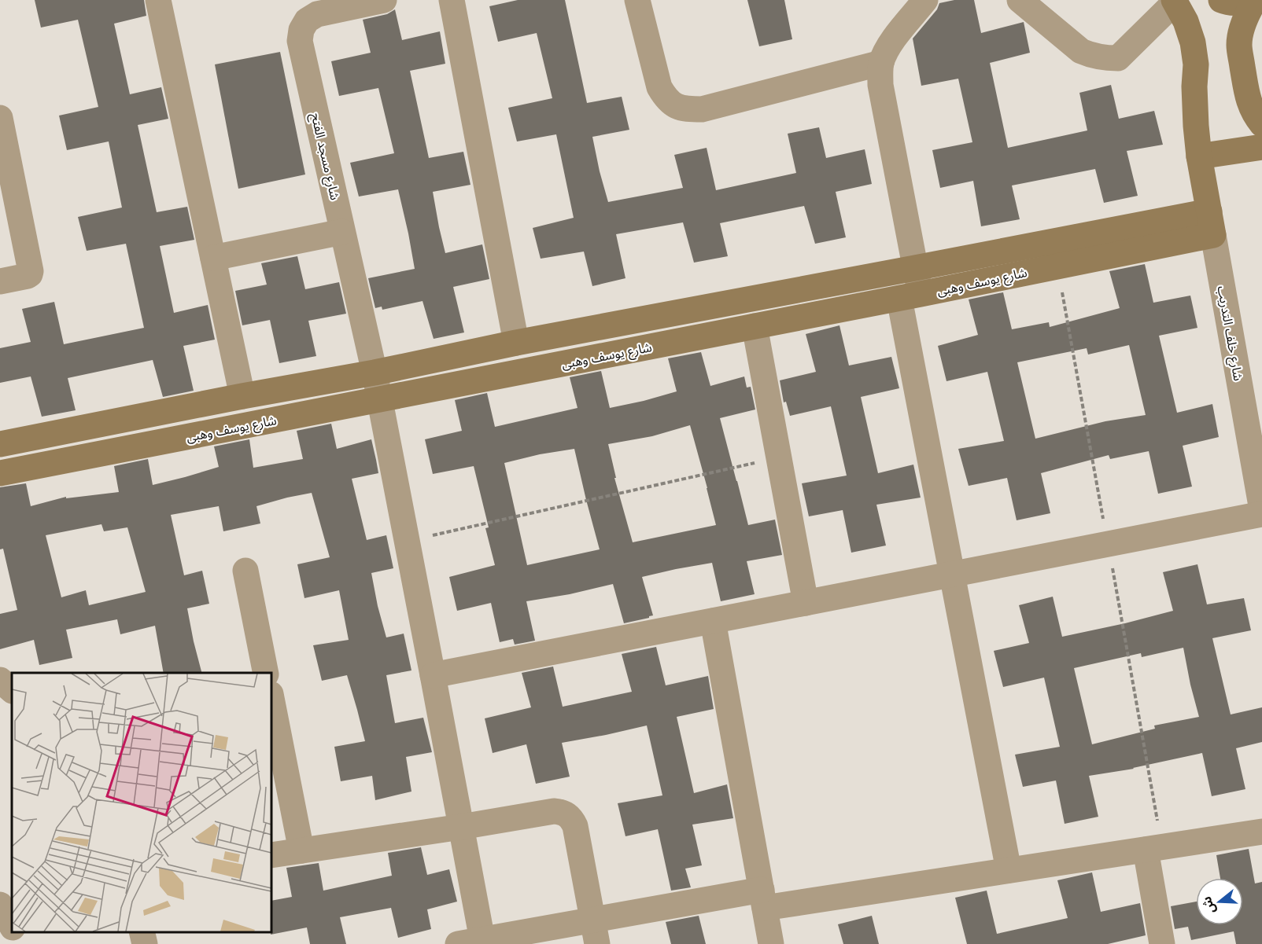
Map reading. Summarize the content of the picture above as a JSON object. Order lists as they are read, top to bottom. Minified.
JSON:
{"streets":{"street":["شارع مسجد الفتح","شارع يوسف وهبى","شارع خلف التدريب"]},"crossings":[["شارع مسجد الفتح","شارع يوسف وهبى"],["شارع يوسف وهبى","شارع خلف التدريب"]],"north":"left"}
